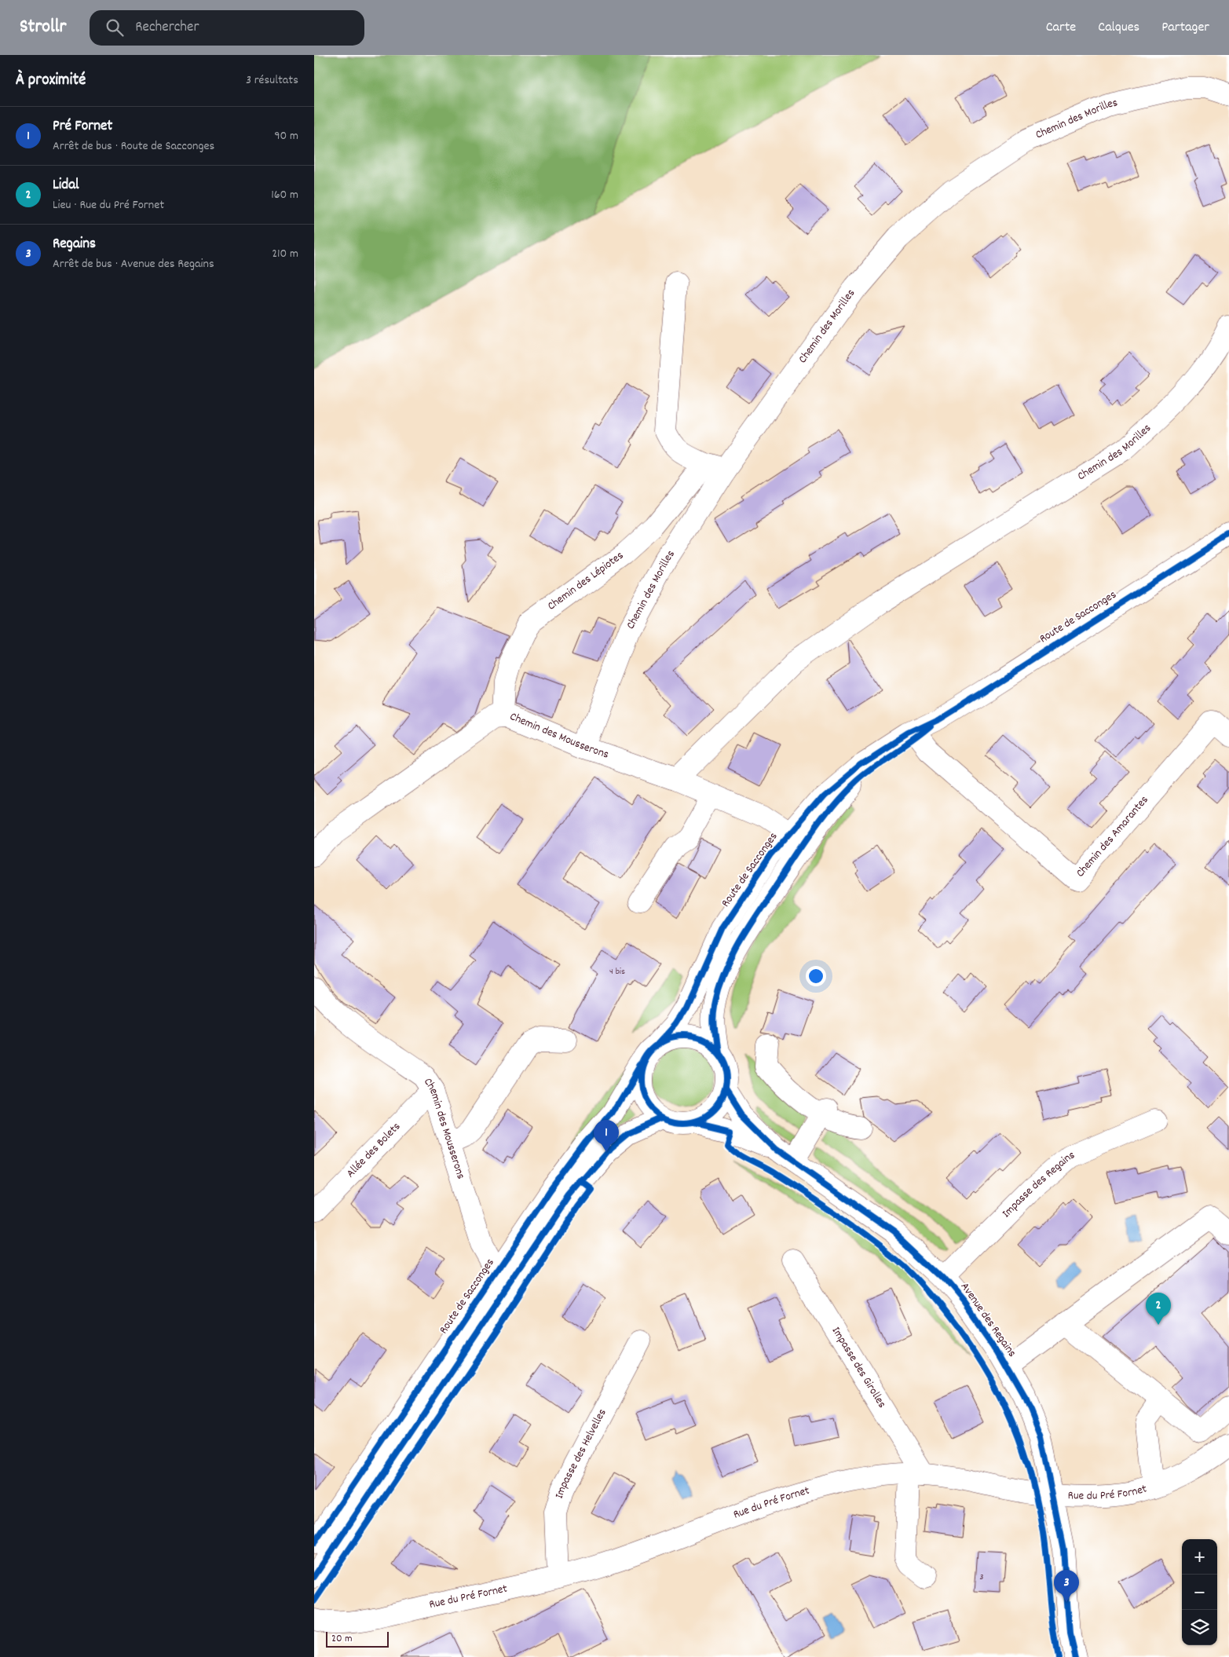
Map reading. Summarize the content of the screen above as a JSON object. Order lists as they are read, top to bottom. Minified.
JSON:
{"streets":{"street":["Chemin des Morilles","Chemin des Lépiotes","Route de Sacconges","Chemin des Mousserons","Chemin des Amarantes","Allée des Bolets","Impasse des Regains","Avenue des Regains","Impasse des Girolles","Impasse des Helvelles","Rue du Pré Fornet"]},"crossings":[["Chemin des Morilles","Chemin des Mousserons"],["Chemin des Lépiotes","Chemin des Mousserons"],["Route de Sacconges","Chemin des Mousserons"],["Route de Sacconges","Chemin des Amarantes"],["Route de Sacconges","Avenue des Regains"],["Chemin des Mousserons","Allée des Bolets"],["Impasse des Regains","Avenue des Regains"],["Avenue des Regains","Rue du Pré Fornet"],["Impasse des Girolles","Rue du Pré Fornet"],["Impasse des Helvelles","Rue du Pré Fornet"]],"house_numbers":["4 bis","3"],"scale_bar":"20 m","page":{"header":"Strollr","search":"Rechercher","nav":["Carte","Calques","Partager"],"heading":["À proximité","3 résultats"],"list":[{"mark":"1","name":"Pré Fornet","note":"Arrêt de bus · Route de Sacconges","value":"90 m"},{"mark":"2","name":"Lidal","note":"Lieu · Rue du Pré Fornet","value":"160 m"},{"mark":"3","name":"Regains","note":"Arrêt de bus · Avenue des Regains","value":"210 m"}],"pins":["1","2","3"],"map_buttons":["+","−"],"scale":"20 m"}}
